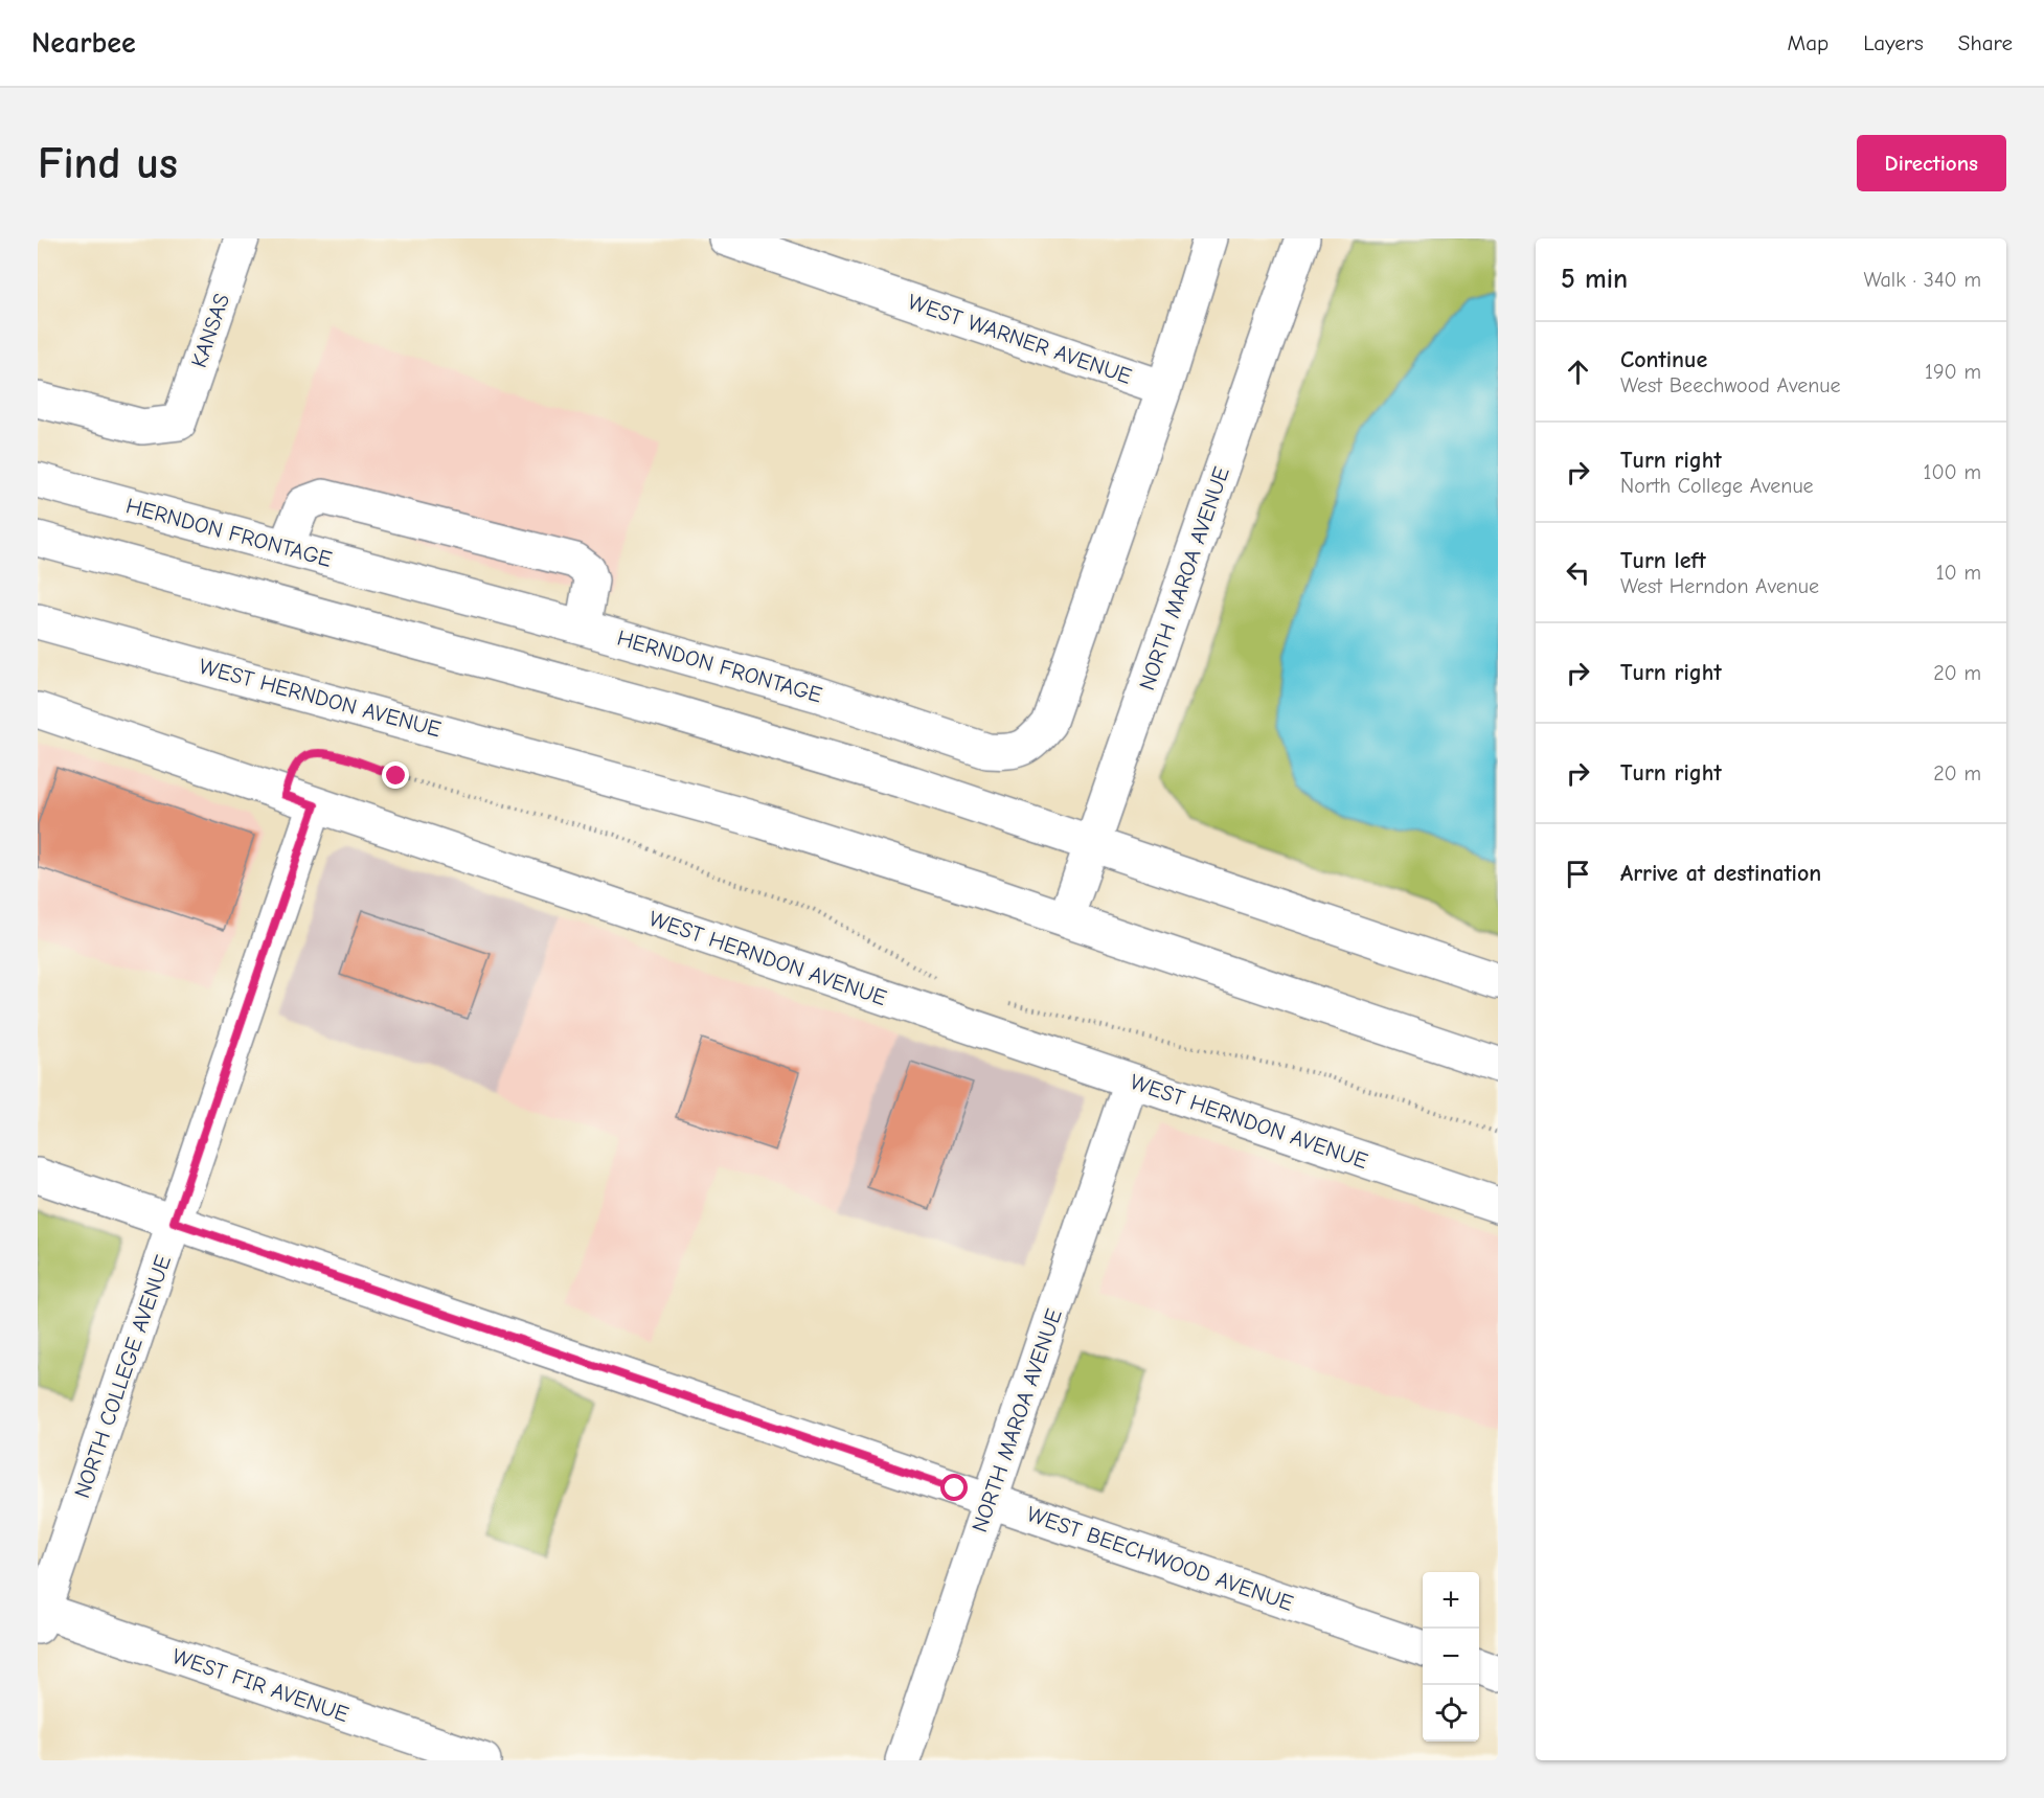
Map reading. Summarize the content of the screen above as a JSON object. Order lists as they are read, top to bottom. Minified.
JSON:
{"streets":{"street":["KANSAS","WEST WARNER AVENUE","HERNDON FRONTAGE","NORTH MAROA AVENUE","WEST HERNDON AVENUE","NORTH COLLEGE AVENUE","WEST BEECHWOOD AVENUE","WEST FIR AVENUE"]},"crossings":[["WEST WARNER AVENUE","HERNDON FRONTAGE"],["NORTH MAROA AVENUE","WEST HERNDON AVENUE"],["NORTH MAROA AVENUE","WEST BEECHWOOD AVENUE"],["WEST HERNDON AVENUE","NORTH COLLEGE AVENUE"],["NORTH COLLEGE AVENUE","WEST BEECHWOOD AVENUE"],["NORTH COLLEGE AVENUE","WEST FIR AVENUE"]],"page":{"header":"Nearbee","nav":["Map","Layers","Share"],"buttons":"Directions","title":"Find us","heading":["5 min","Walk · 340 m"],"list":[["Continue","West Beechwood Avenue","190 m"],["Turn right","North College Avenue","100 m"],["Turn left","West Herndon Avenue","10 m"],["Turn right","20 m"],["Turn right","20 m"],"Arrive at destination"],"map_buttons":["+","−"]}}
